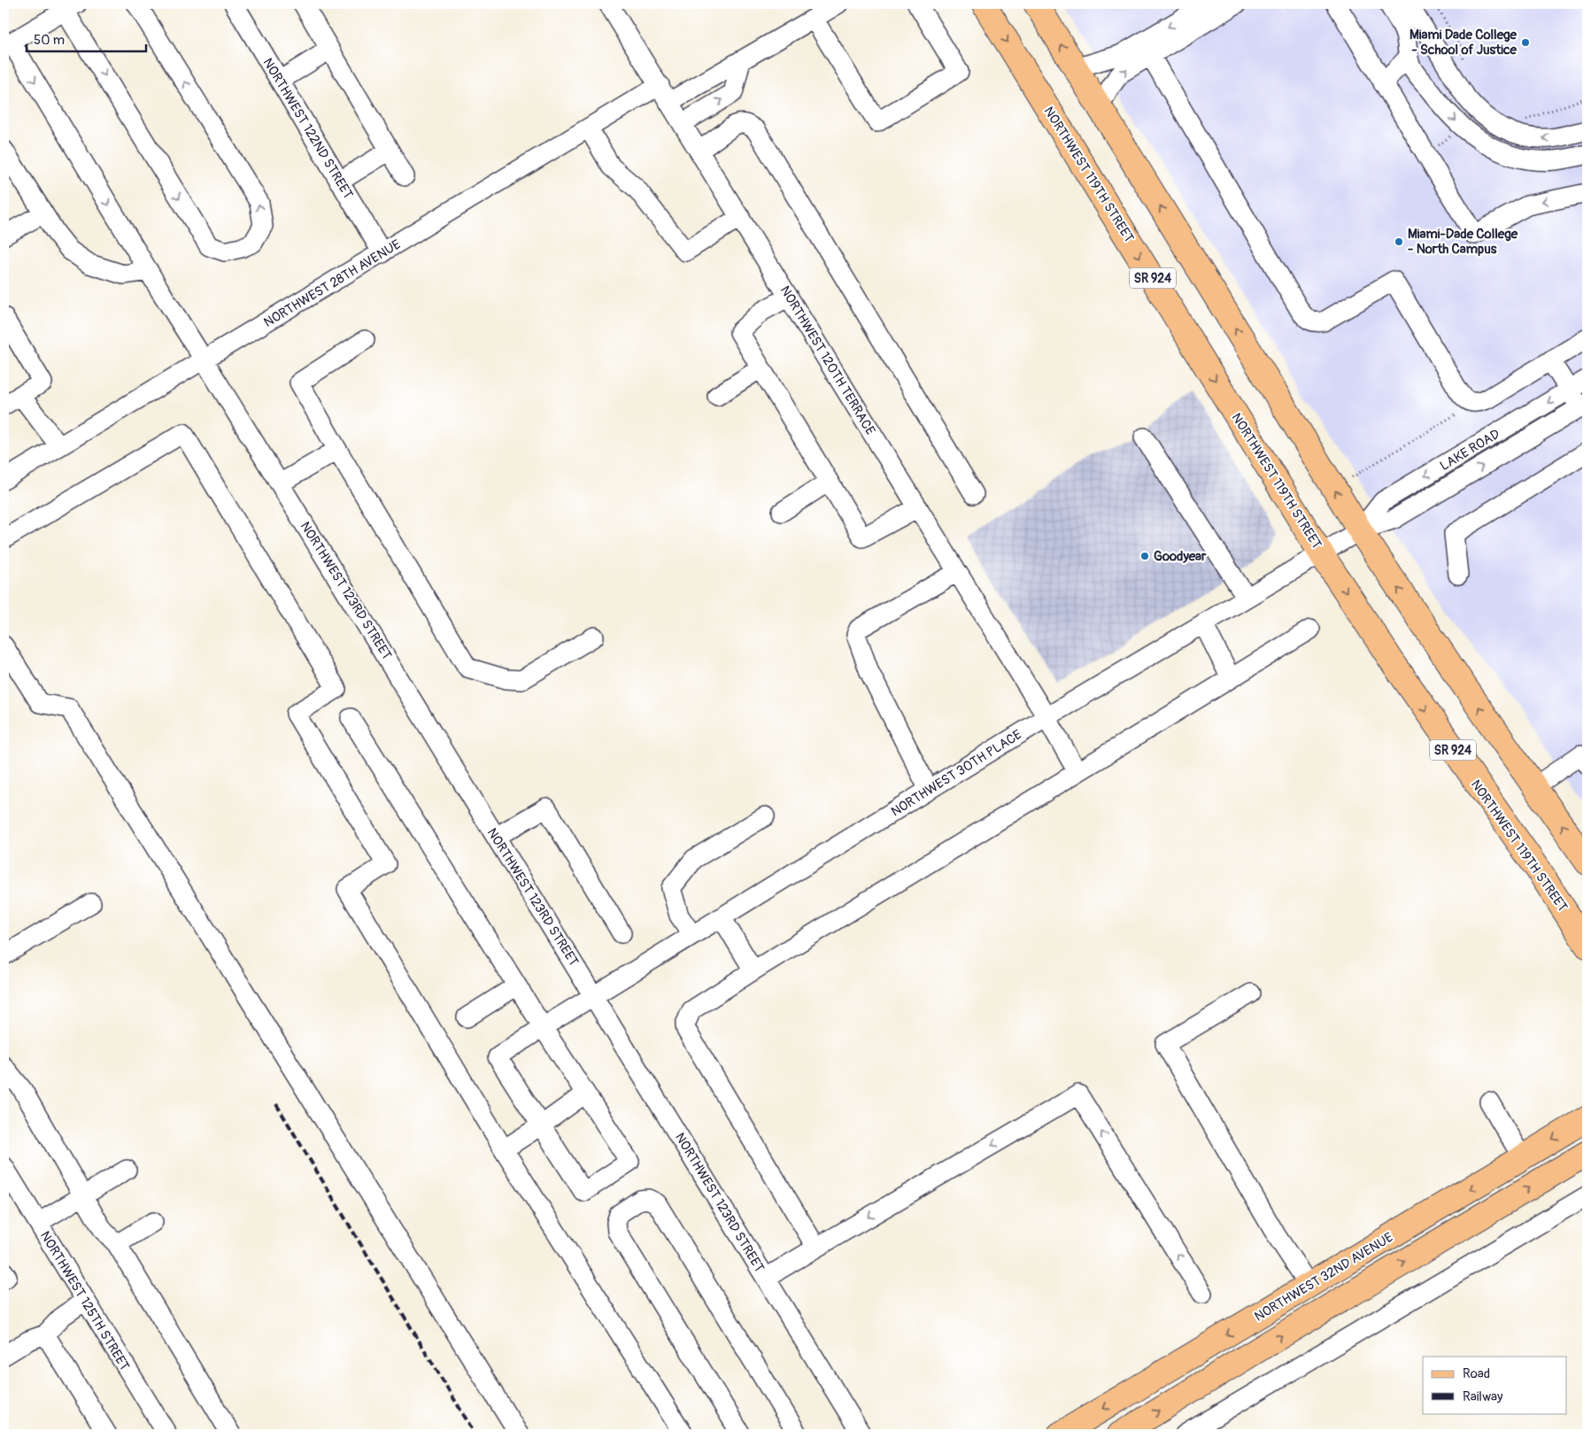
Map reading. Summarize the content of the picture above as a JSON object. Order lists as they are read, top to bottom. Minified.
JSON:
{"streets":{"main road":["NORTHWEST 119TH STREET","SR 924","NORTHWEST 32ND AVENUE"],"street":["NORTHWEST 122ND STREET","NORTHWEST 28TH AVENUE","NORTHWEST 120TH TERRACE","LAKE ROAD","NORTHWEST 123RD STREET","NORTHWEST 30TH PLACE","NORTHWEST 125TH STREET"]},"crossings":[["NORTHWEST 122ND STREET","NORTHWEST 28TH AVENUE"],["NORTHWEST 119TH STREET","LAKE ROAD"],["NORTHWEST 119TH STREET","NORTHWEST 30TH PLACE"],["SR 924","LAKE ROAD"],["NORTHWEST 28TH AVENUE","NORTHWEST 120TH TERRACE"],["NORTHWEST 28TH AVENUE","NORTHWEST 123RD STREET"],["NORTHWEST 120TH TERRACE","NORTHWEST 30TH PLACE"],["LAKE ROAD","NORTHWEST 30TH PLACE"],["NORTHWEST 123RD STREET","NORTHWEST 30TH PLACE"]],"places":["Miami Dade College - School of Justice","Miami-Dade College - North Campus","Goodyear"],"legend":["Road","Railway"],"scale_bar":"50 m"}
